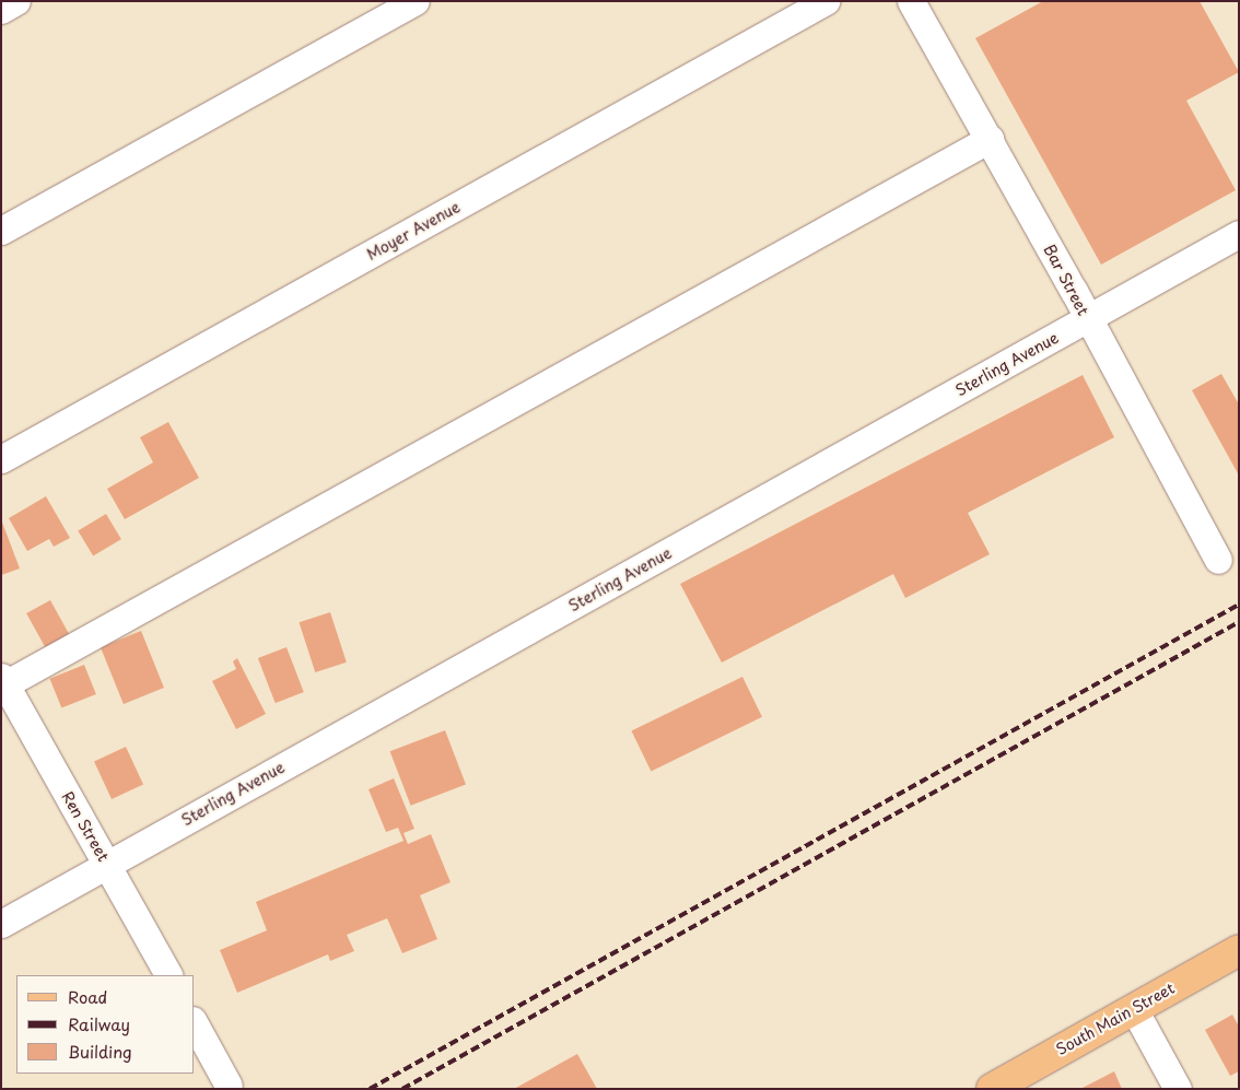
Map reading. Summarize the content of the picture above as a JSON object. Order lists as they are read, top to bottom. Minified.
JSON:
{"streets":{"main road":["South Main Street"],"street":["Moyer Avenue","Bar Street","Sterling Avenue","Ren Street"]},"crossings":[["Bar Street","Sterling Avenue"],["Sterling Avenue","Ren Street"]],"legend":["Road","Railway","Building"]}
